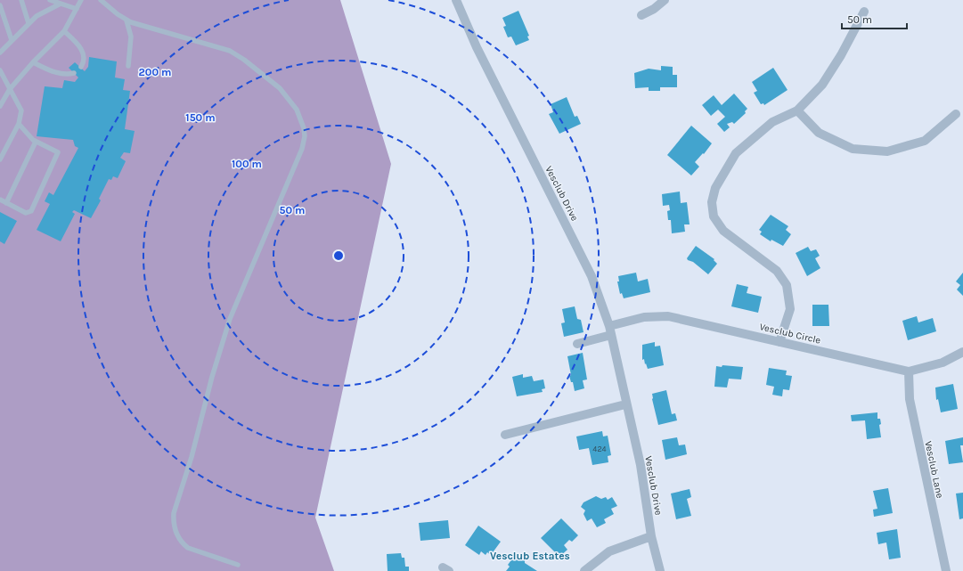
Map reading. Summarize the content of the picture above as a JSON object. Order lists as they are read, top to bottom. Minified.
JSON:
{"streets":{"street":["Vesclub Drive","Vesclub Circle","Vesclub Lane"]},"crossings":[["Vesclub Drive","Vesclub Circle"],["Vesclub Circle","Vesclub Lane"]],"districts":["Vesclub Estates"],"house_numbers":["424"],"scale_bar":"50 m","rings":["200 m","150 m","100 m","50 m"]}
